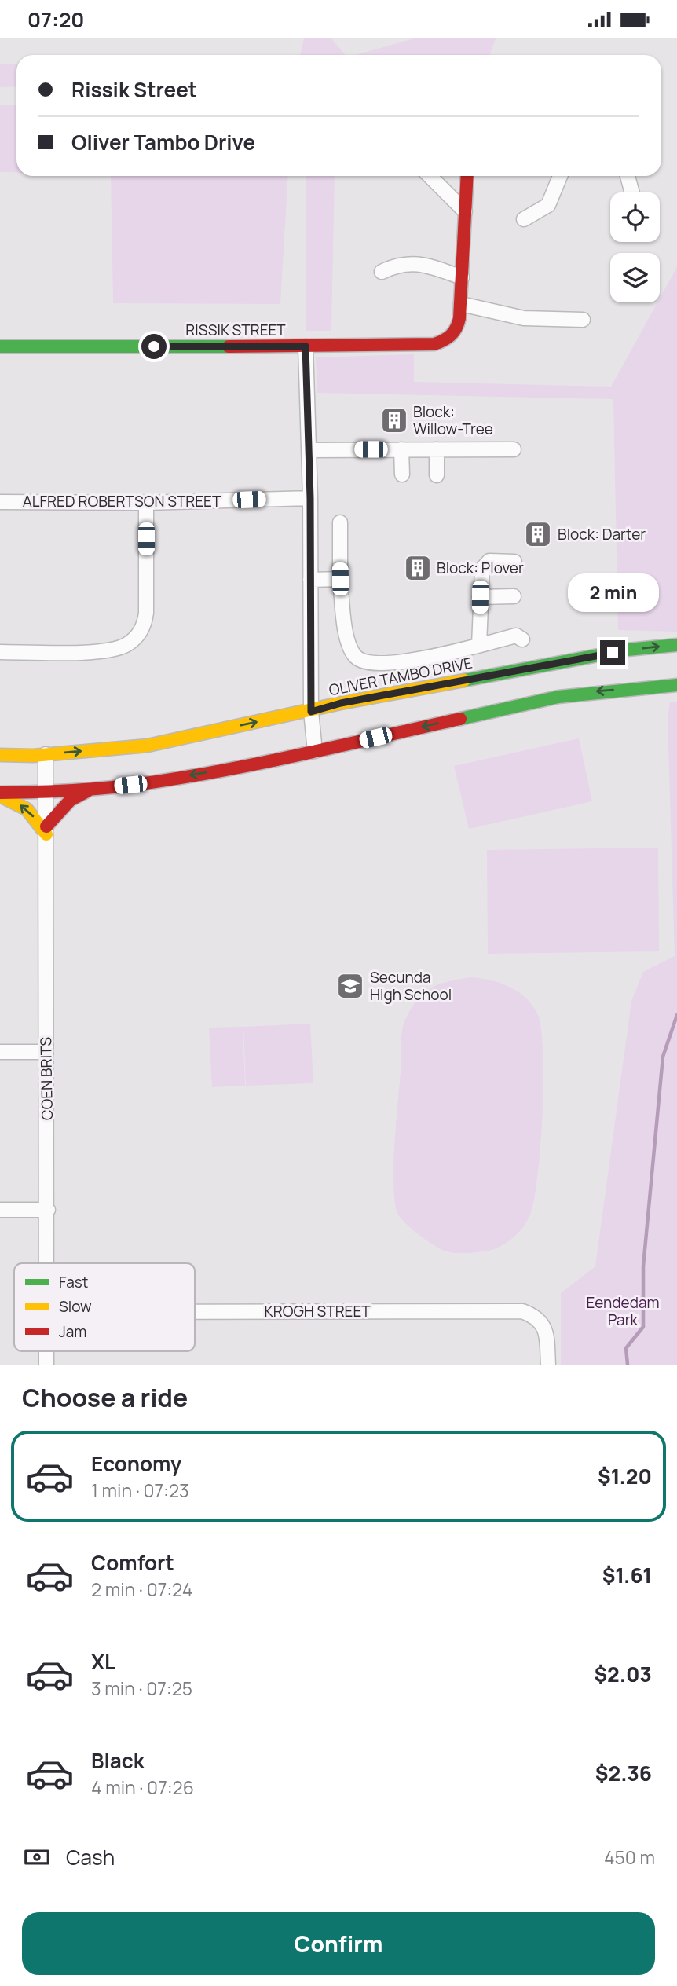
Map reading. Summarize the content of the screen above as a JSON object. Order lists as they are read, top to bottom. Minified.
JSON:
{"streets":{"street":["RISSIK STREET","ALFRED ROBERTSON STREET","OLIVER TAMBO DRIVE","COEN BRITS","KROGH STREET"]},"crossings":[["OLIVER TAMBO DRIVE","COEN BRITS"]],"parks":["Eendedam Park"],"places":{"building":["Block: Willow-Tree","Block: Darter","Block: Plover"],"school or university":["Secunda High School"]},"legend":["Fast","Slow","Jam"],"page":{"status":"07:20","banner":["Rissik Street","Oliver Tambo Drive"],"bubble":"2 min","heading":"Choose a ride","list":[{"name":"Economy","note":"1 min · 07:23","value":"$1.20"},{"name":"Comfort","note":"2 min · 07:24","value":"$1.61"},{"name":"XL","note":"3 min · 07:25","value":"$2.03"},{"name":"Black","note":"4 min · 07:26","value":"$2.36"}],"pay":["Cash","450 m"],"buttons":"Confirm"}}
